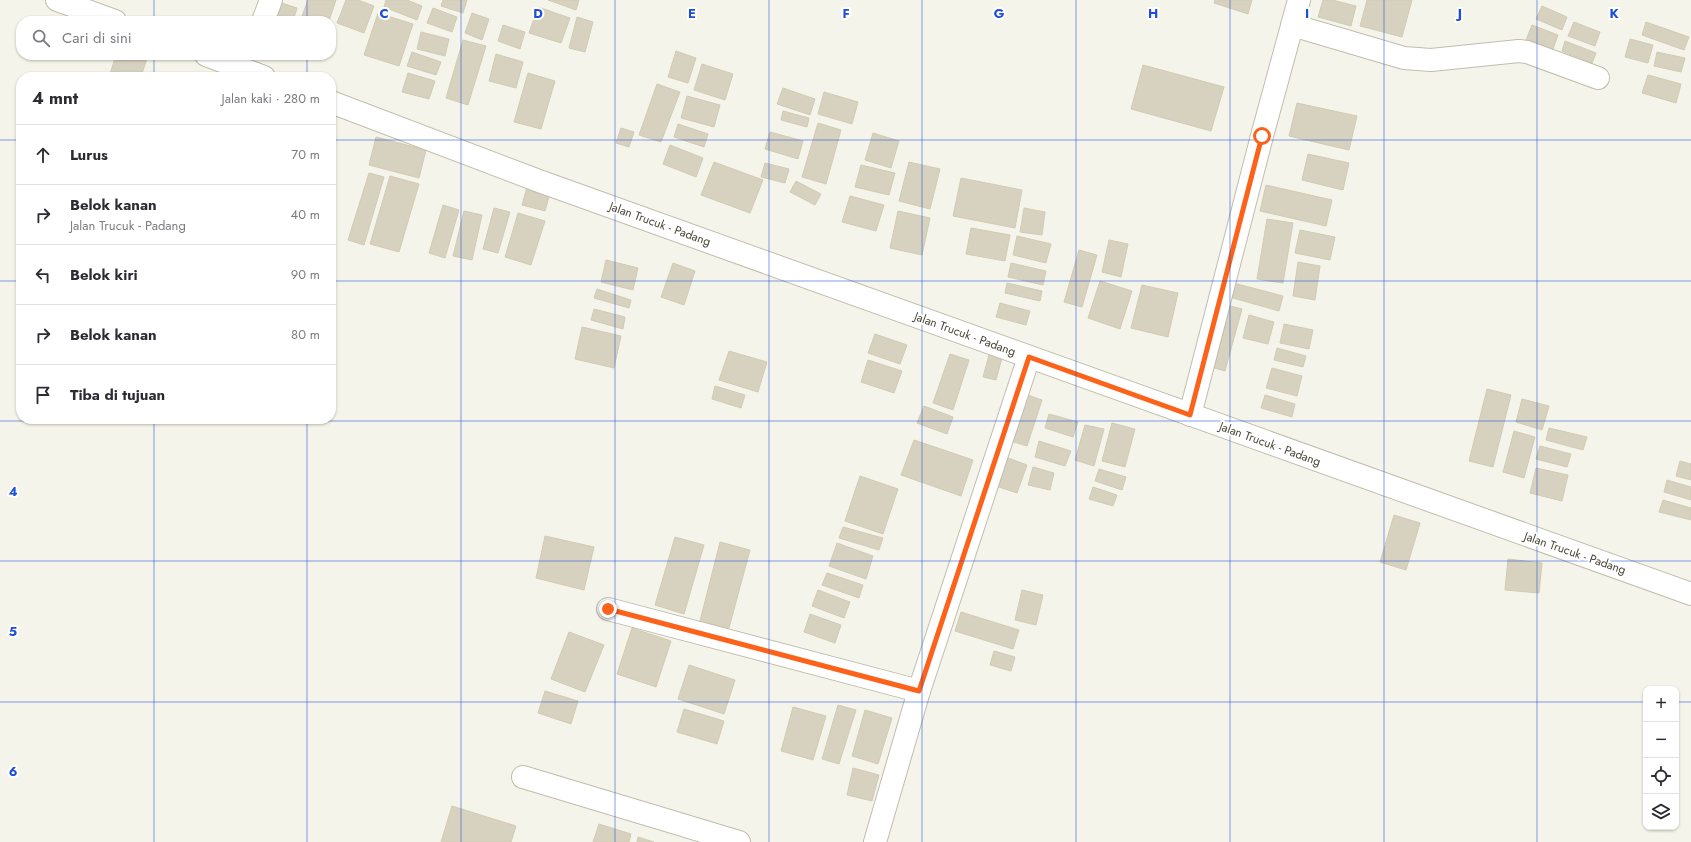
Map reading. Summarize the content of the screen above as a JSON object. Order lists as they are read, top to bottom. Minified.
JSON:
{"streets":{"street":["Jalan Trucuk - Padang"]},"page":{"search":"Cari di sini","heading":["4 mnt","Jalan kaki · 280 m"],"list":[["Lurus","70 m"],["Belok kanan","Jalan Trucuk - Padang","40 m"],["Belok kiri","90 m"],["Belok kanan","80 m"],"Tiba di tujuan"],"map_buttons":["+","−"]},"grid":{"columns":["C","D","E","F","G","H","I","J","K"],"rows":["4","5","6"]}}
